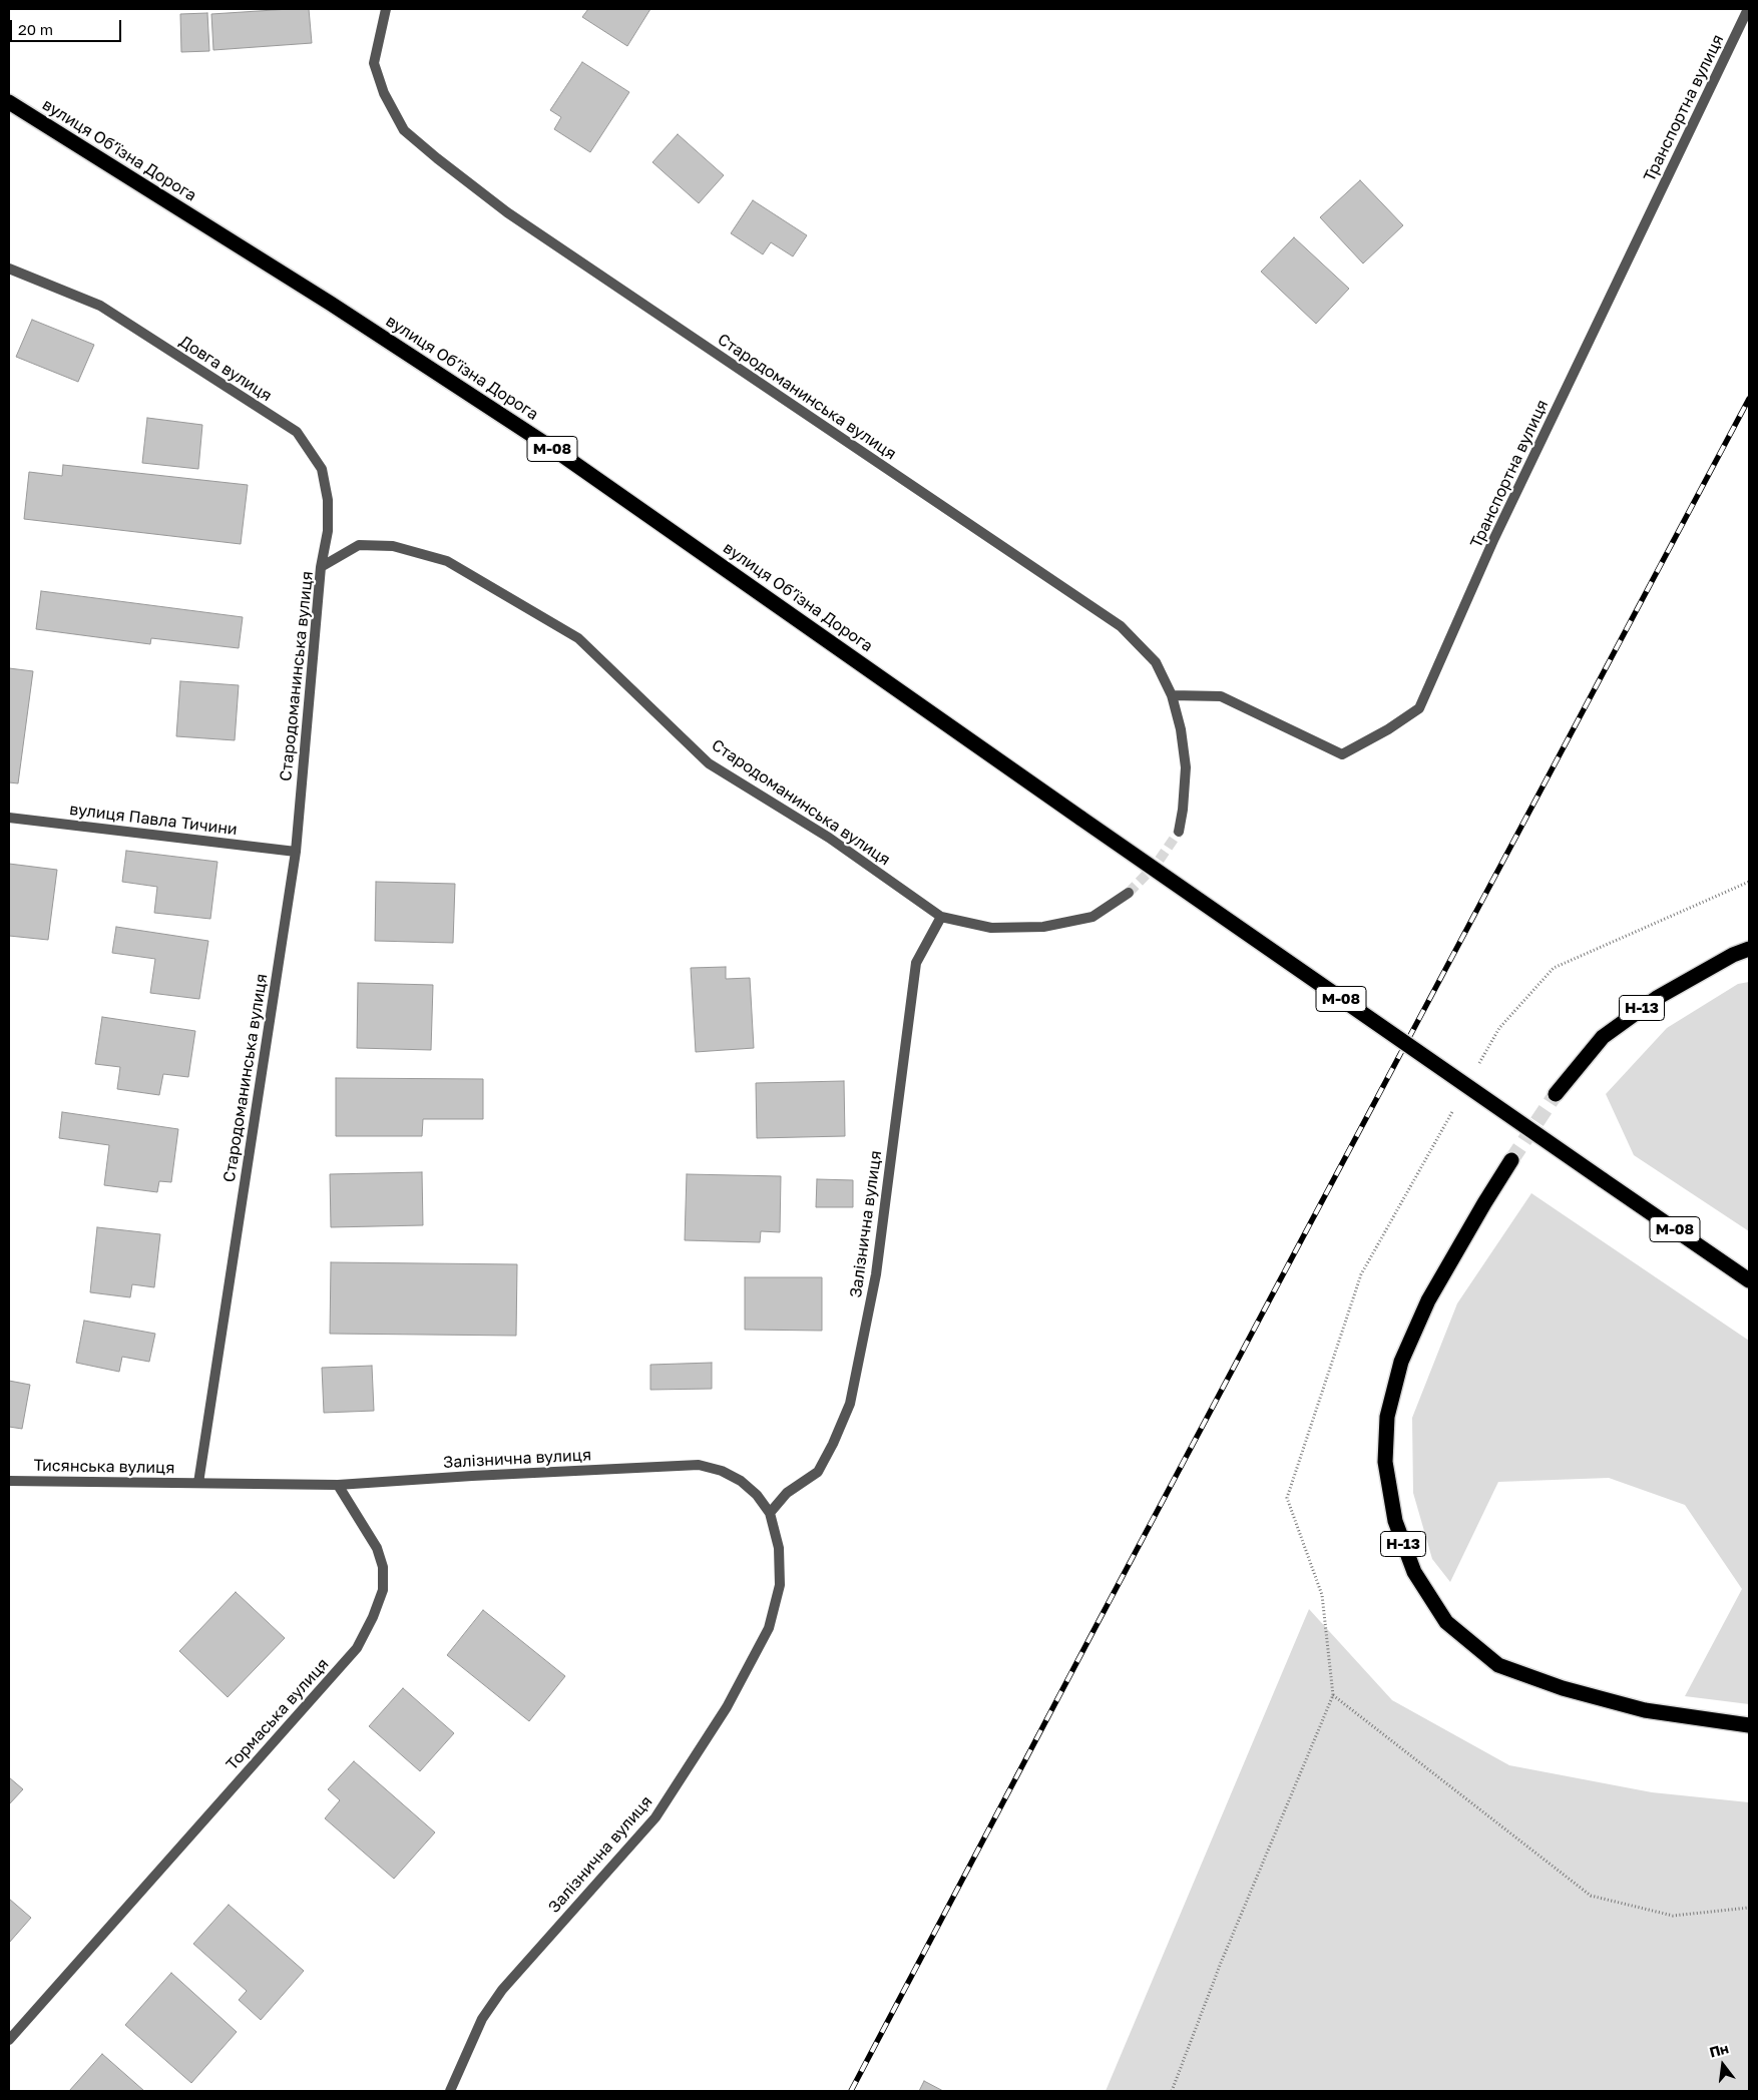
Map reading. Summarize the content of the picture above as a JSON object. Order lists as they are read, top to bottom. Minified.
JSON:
{"streets":{"highway":["вулиця Обʼїзна Дорога","М-08","Н-13"],"street":["Транспортна вулиця","Довга вулиця","Стародоманинська вулиця","вулиця Павла Тичини","Залізнична вулиця","Тисянська вулиця","Тормаська вулиця"]},"crossings":[["Транспортна вулиця","Стародоманинська вулиця"],["Довга вулиця","Стародоманинська вулиця"],["Стародоманинська вулиця","вулиця Павла Тичини"],["Стародоманинська вулиця","Залізнична вулиця"],["Стародоманинська вулиця","Тисянська вулиця"],["Залізнична вулиця","Тормаська вулиця"]],"scale_bar":"20 m","north":"top"}
